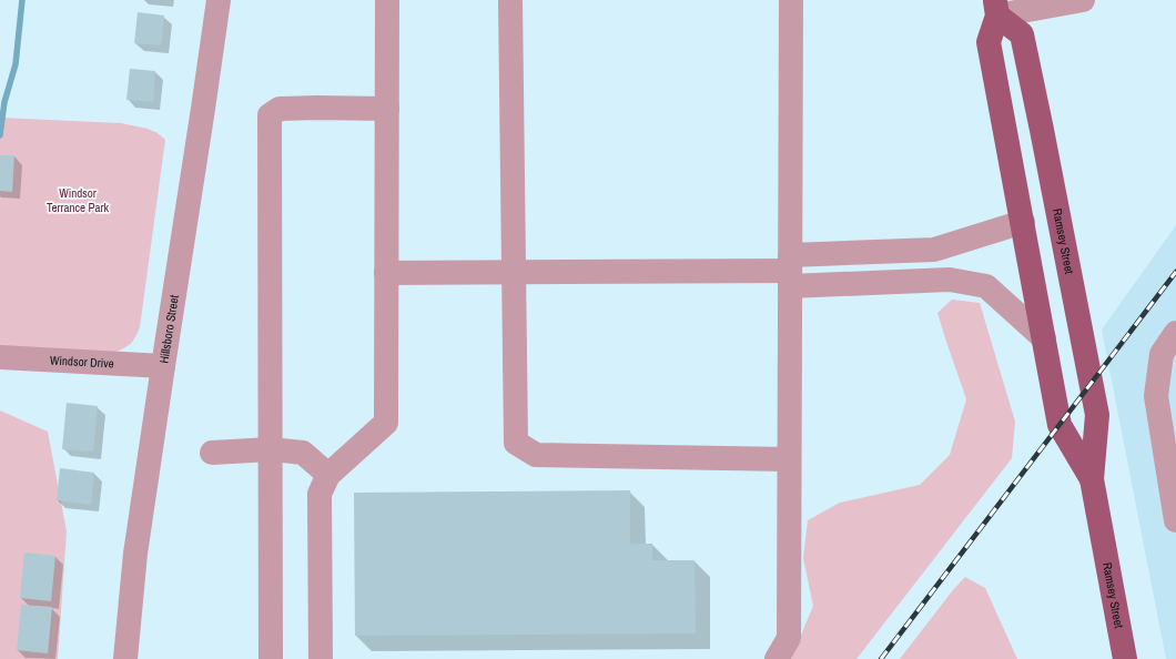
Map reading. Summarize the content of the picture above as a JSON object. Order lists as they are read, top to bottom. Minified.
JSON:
{"streets":{"main road":["Ramsey Street"],"street":["Hillsboro Street","Windsor Drive"]},"crossings":[["Hillsboro Street","Windsor Drive"]],"parks":["Windsor Terrance Park"]}
